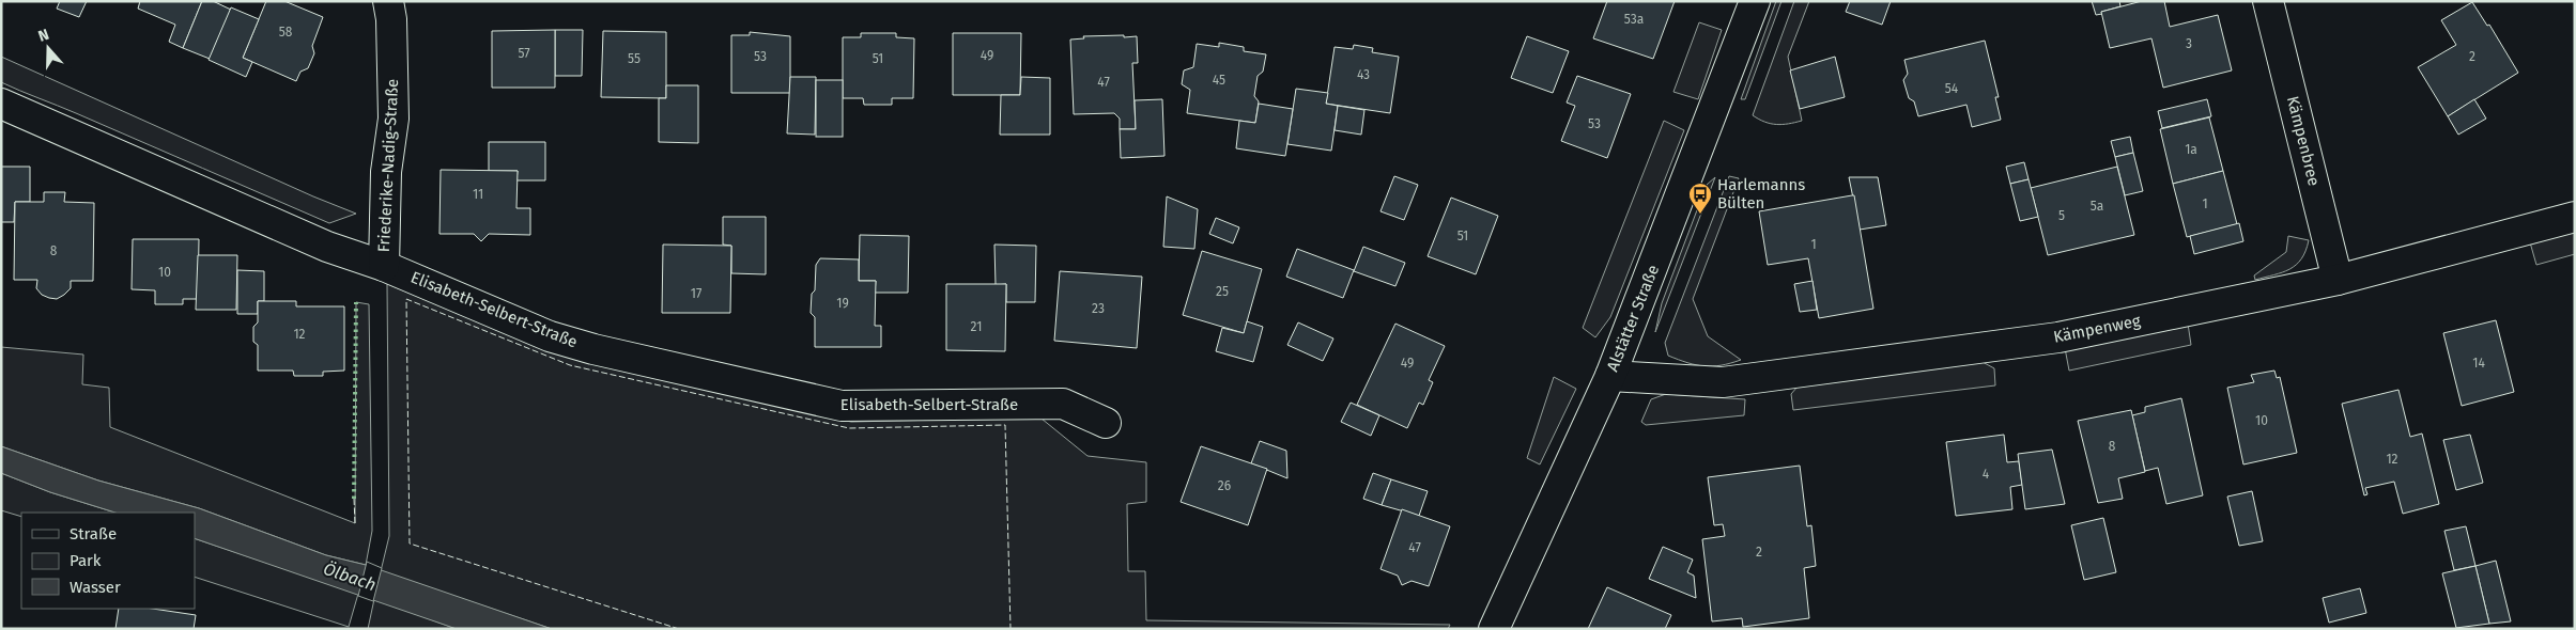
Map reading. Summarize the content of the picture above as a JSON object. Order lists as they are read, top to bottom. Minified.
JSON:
{"streets":{"street":["Kämpenbree","Friederike-Nadig-Straße","Elisabeth-Selbert-Straße","Alstätter Straße","Kämpenweg"]},"crossings":[["Kämpenbree","Kämpenweg"],["Friederike-Nadig-Straße","Elisabeth-Selbert-Straße"],["Alstätter Straße","Kämpenweg"]],"water":["Ölbach"],"places":{"bus stop":["Harlemanns Bülten"]},"house_numbers":["53a","58","3","57","49","53","2","55","51","43","45","47","54","53","1a","11","1","5a","5","51","1","8","10","25","17","19","23","21","12","49","14","10","8","12","4","26","47","2"],"legend":["Straße","Park","Wasser"],"north":"top"}
